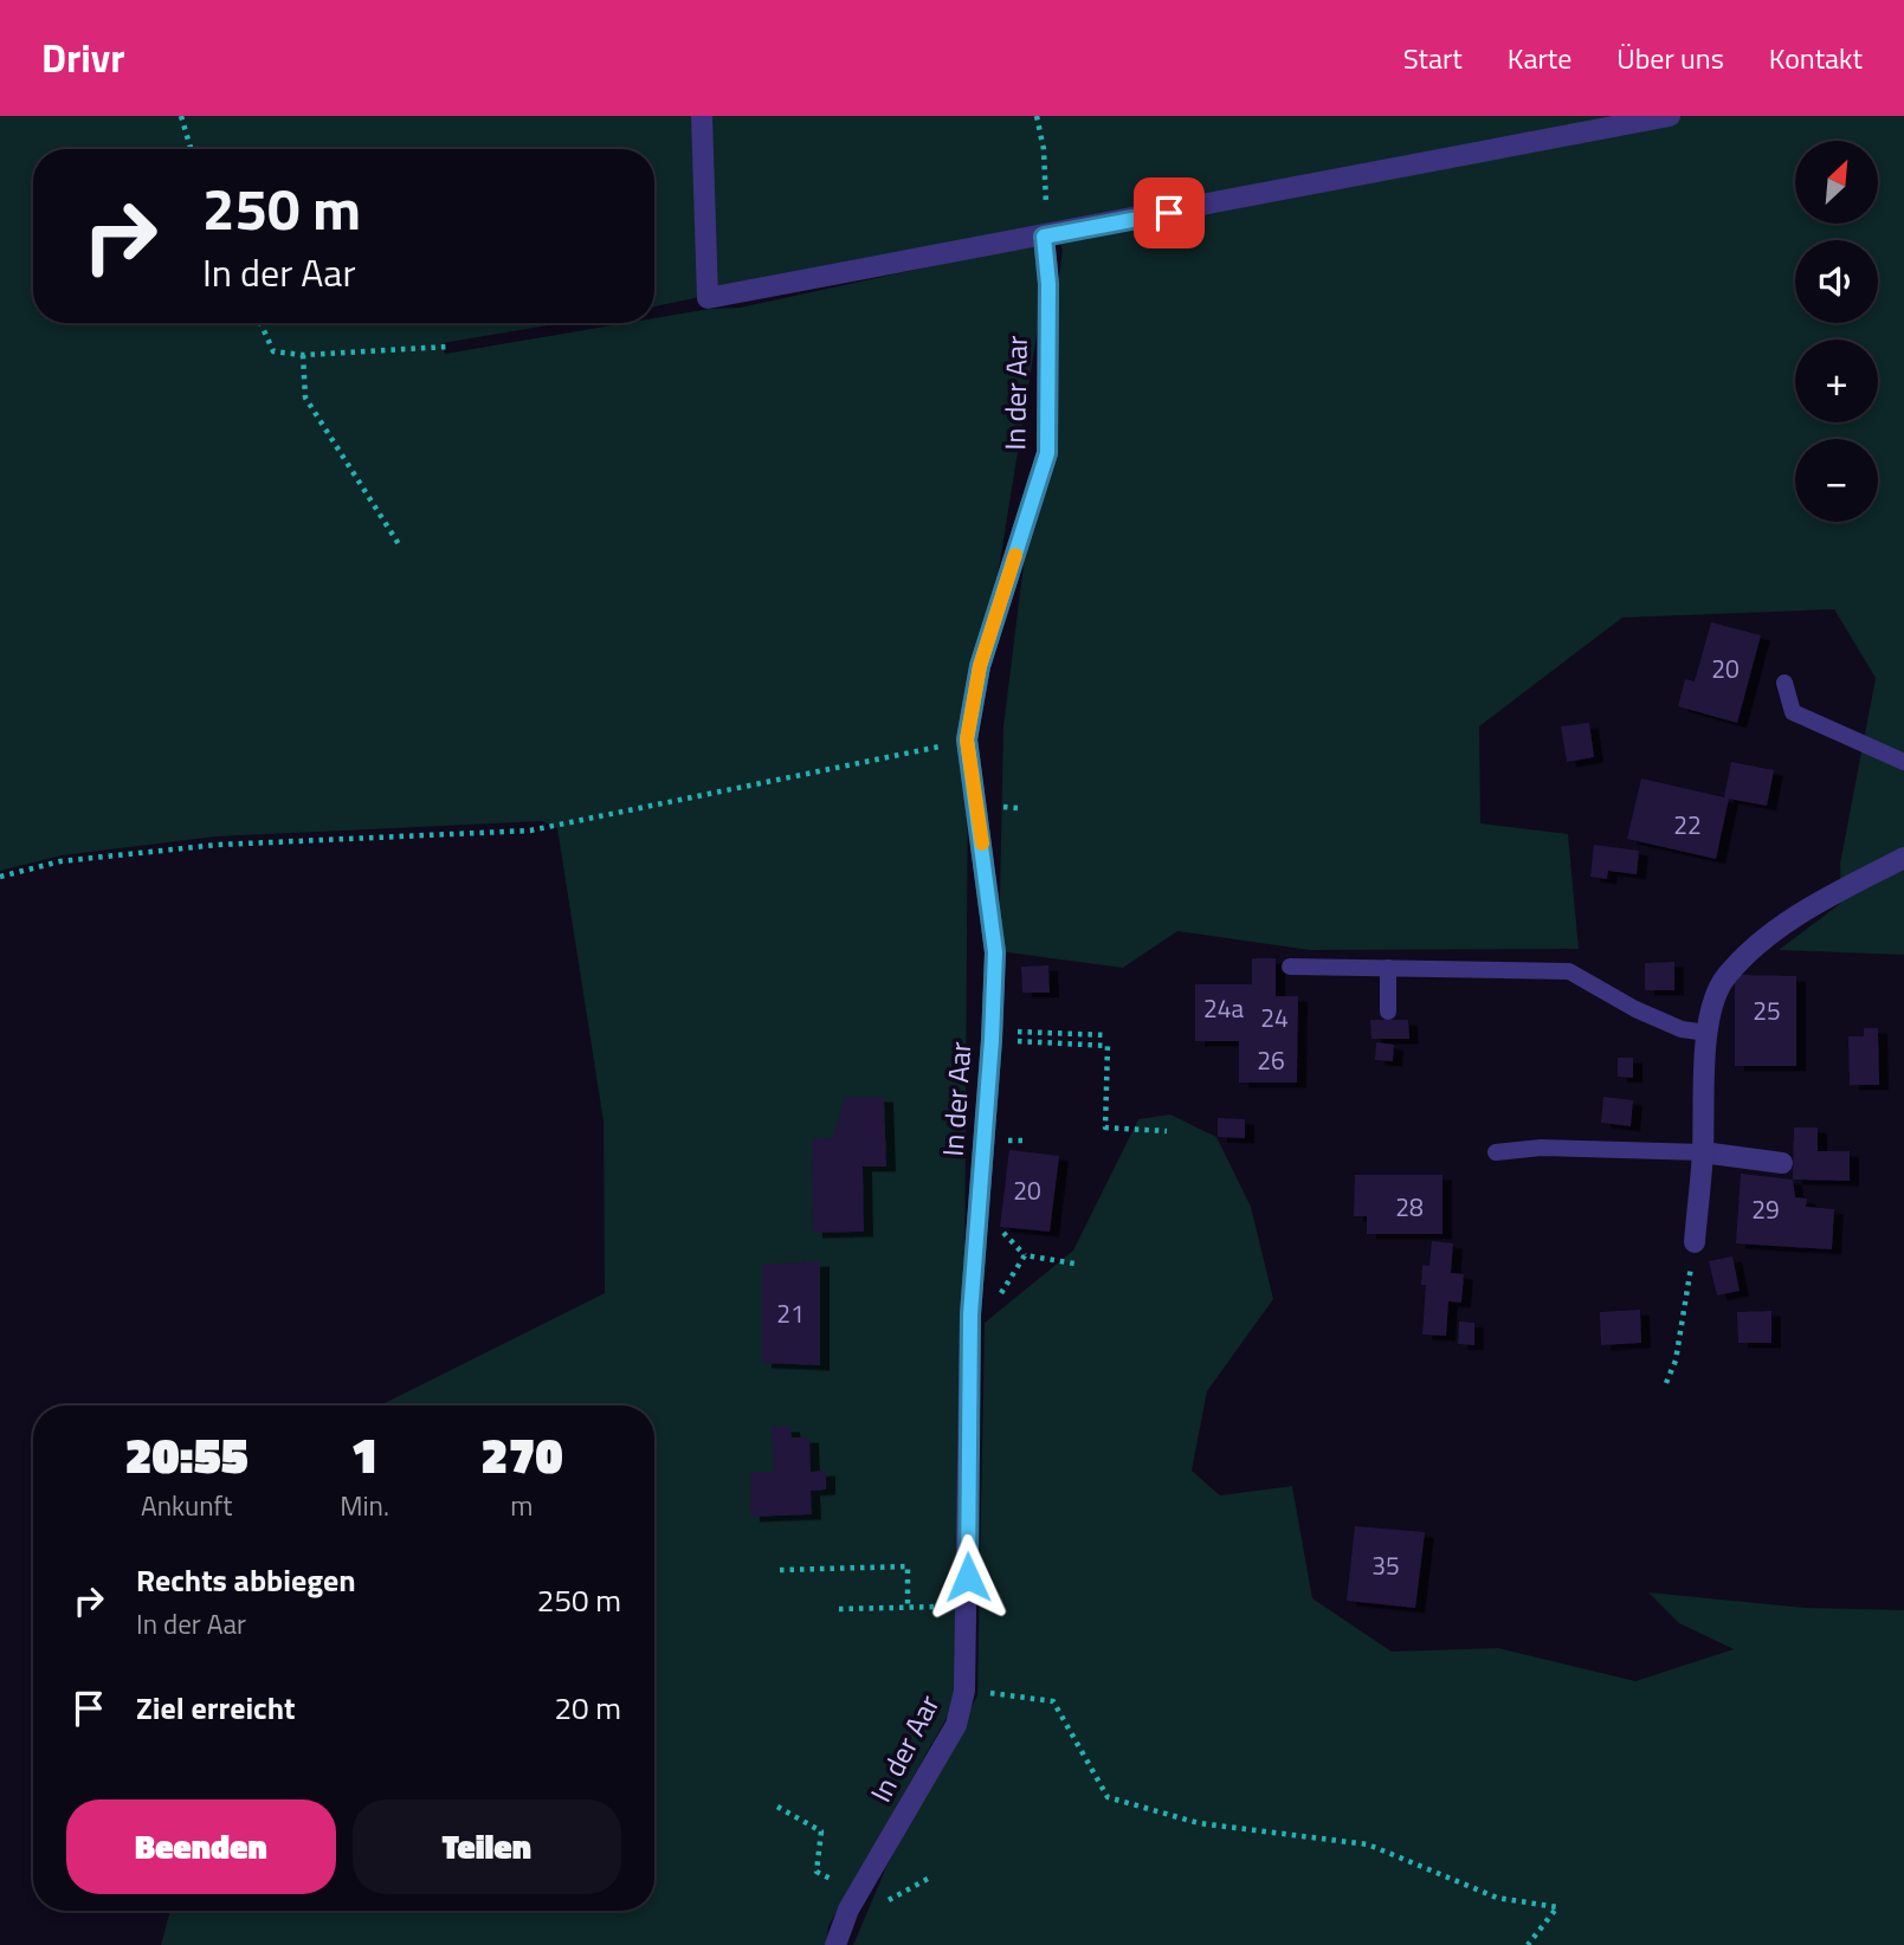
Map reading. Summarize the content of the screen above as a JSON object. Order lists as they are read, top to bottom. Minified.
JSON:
{"streets":{"street":["In der Aar"]},"house_numbers":["20","22","24a","25","24","26","20","28","29","21","35"],"north":"top right","page":{"header":"Drivr","nav":["Start","Karte","Über uns","Kontakt"],"map_buttons":["+","−"],"turn":["250 m","In der Aar"],"eta":["20:55","Ankunft","1","Min.","270","m"],"list":[{"name":"Rechts abbiegen","note":"In der Aar","value":"250 m"},{"name":"Ziel erreicht","value":"20 m"}],"buttons":["Beenden","Teilen"]}}
